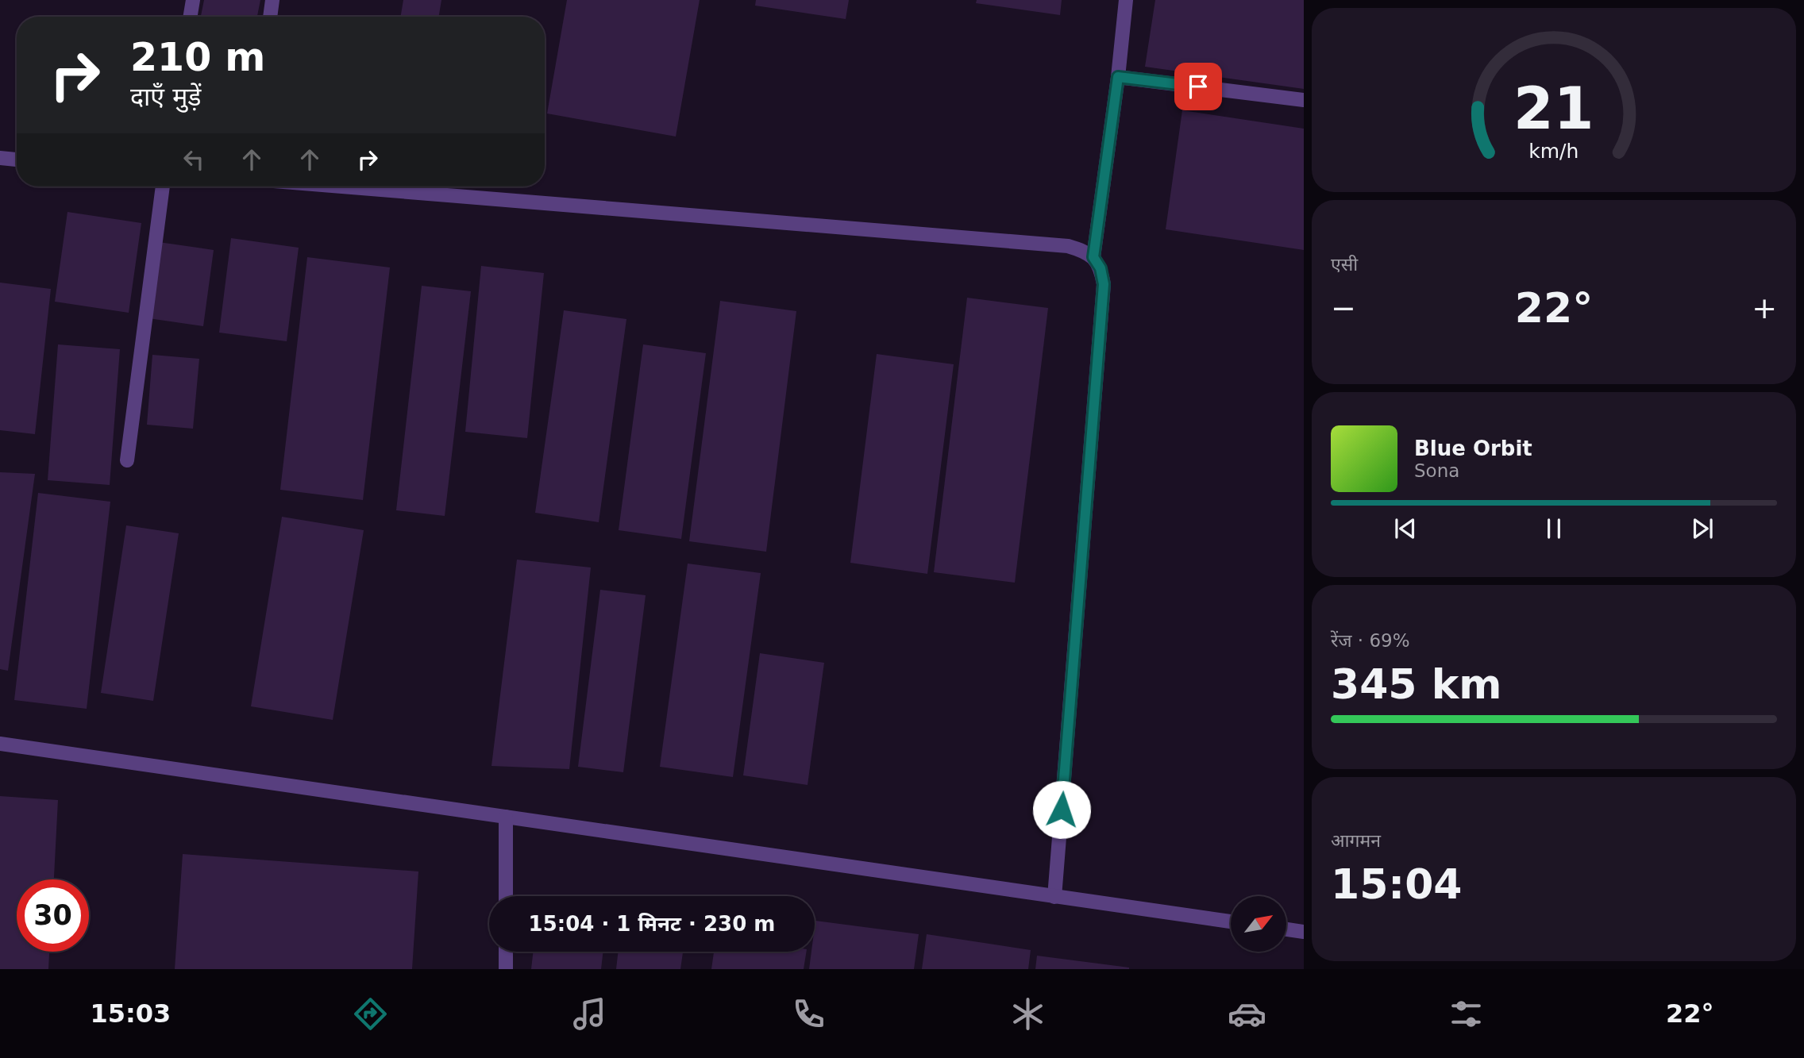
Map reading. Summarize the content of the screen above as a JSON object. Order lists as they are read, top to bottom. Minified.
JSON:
{"north":"top right","page":{"turn":["210 m","दाएँ मुड़ें"],"tile":["एसी",["रेंज · 69%","345 km"],["आगमन","15:04"]],"heat":["−","22°","+"],"song":["Blue Orbit","Sona"],"limit":"30","trip":"15:04 · 1 मिनट · 230 m","tabs":["15:03","22°"],"gauge":["21","km/h"]}}
